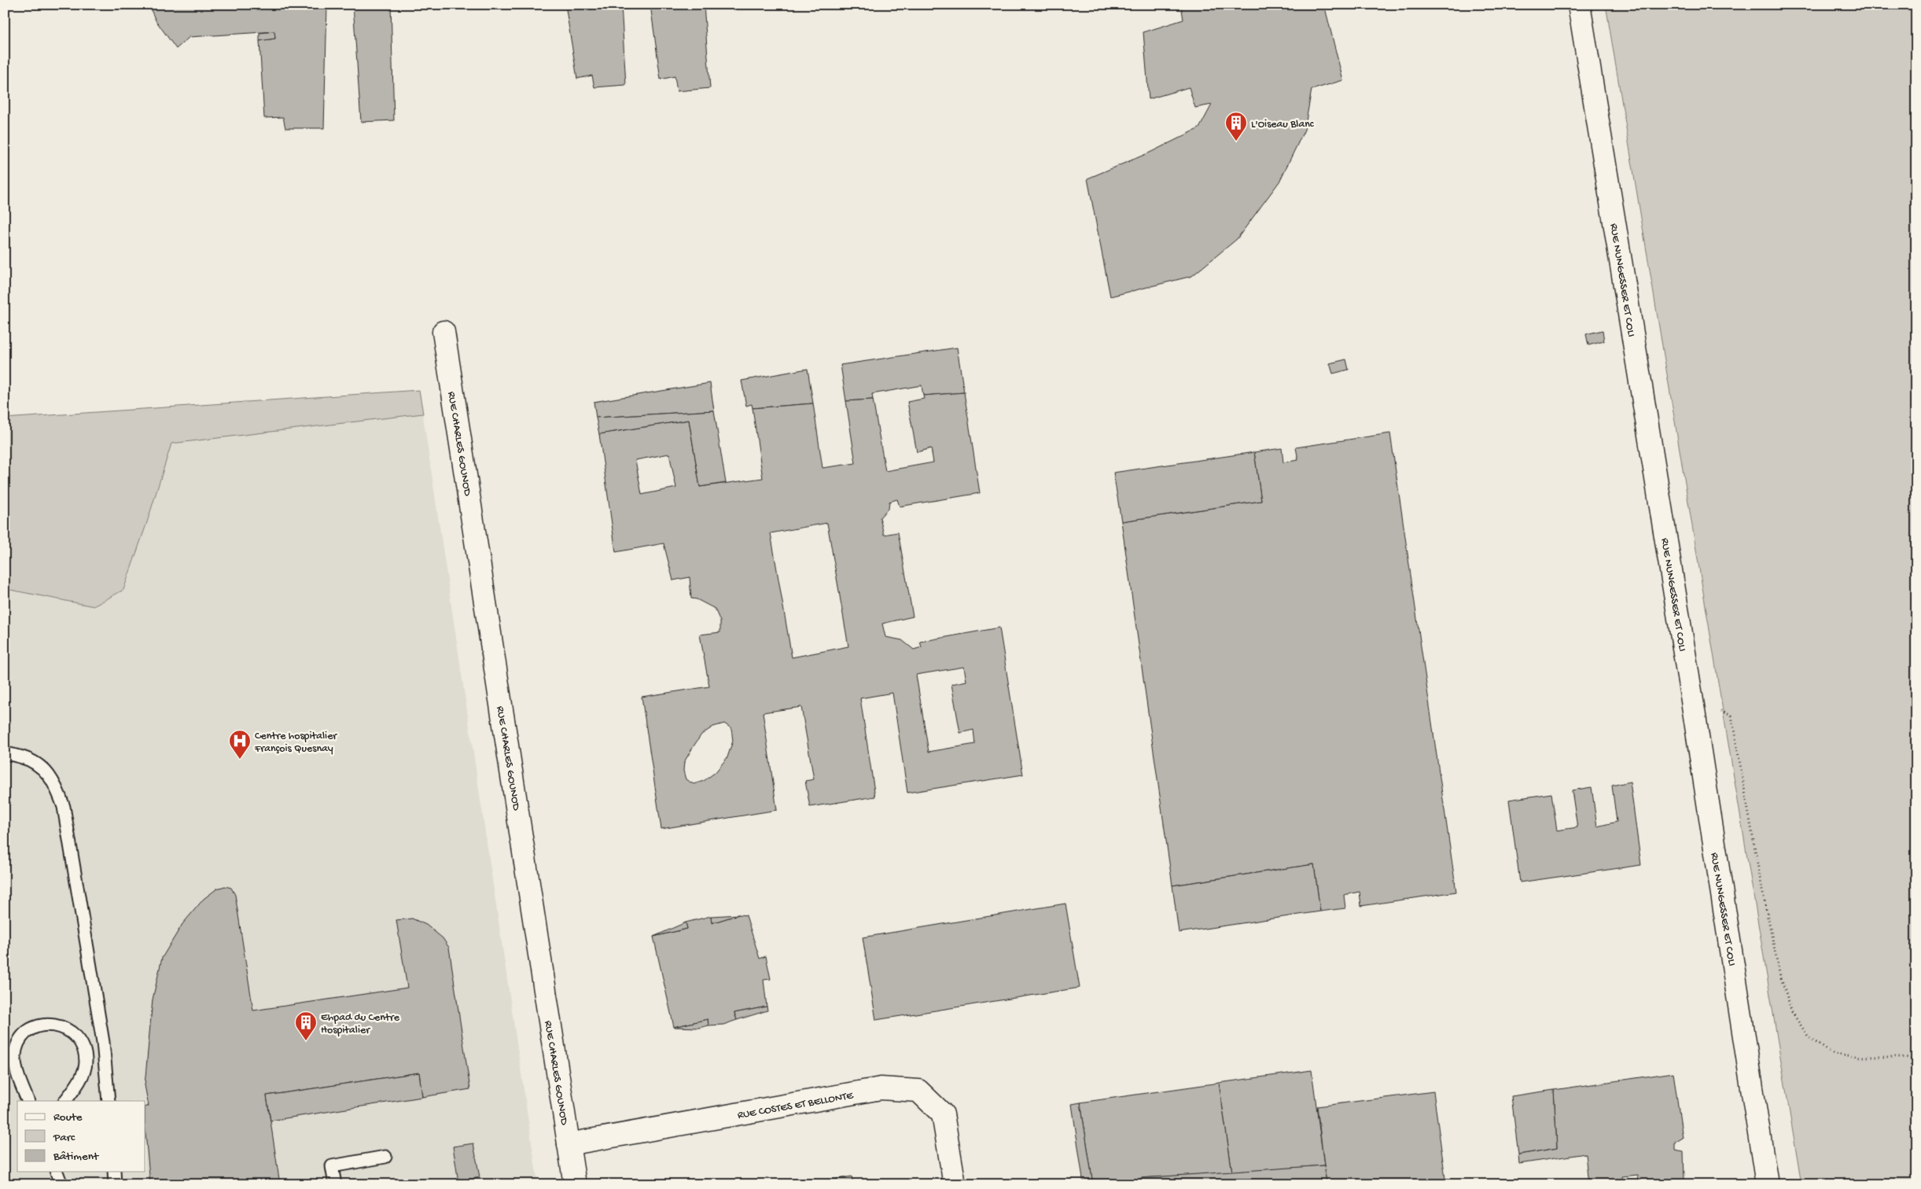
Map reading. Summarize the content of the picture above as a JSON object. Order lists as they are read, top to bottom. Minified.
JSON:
{"streets":{"street":["RUE NUNGESSER ET COLI","RUE CHARLES GOUNOD","RUE COSTES ET BELLONTE"]},"crossings":[["RUE CHARLES GOUNOD","RUE COSTES ET BELLONTE"]],"places":{"building":["L'Oiseau Blanc","Ehpad du Centre Hospitalier"],"hospital":["Centre hospitalier François Quesnay"]},"legend":["Route","Parc","Bâtiment"]}
